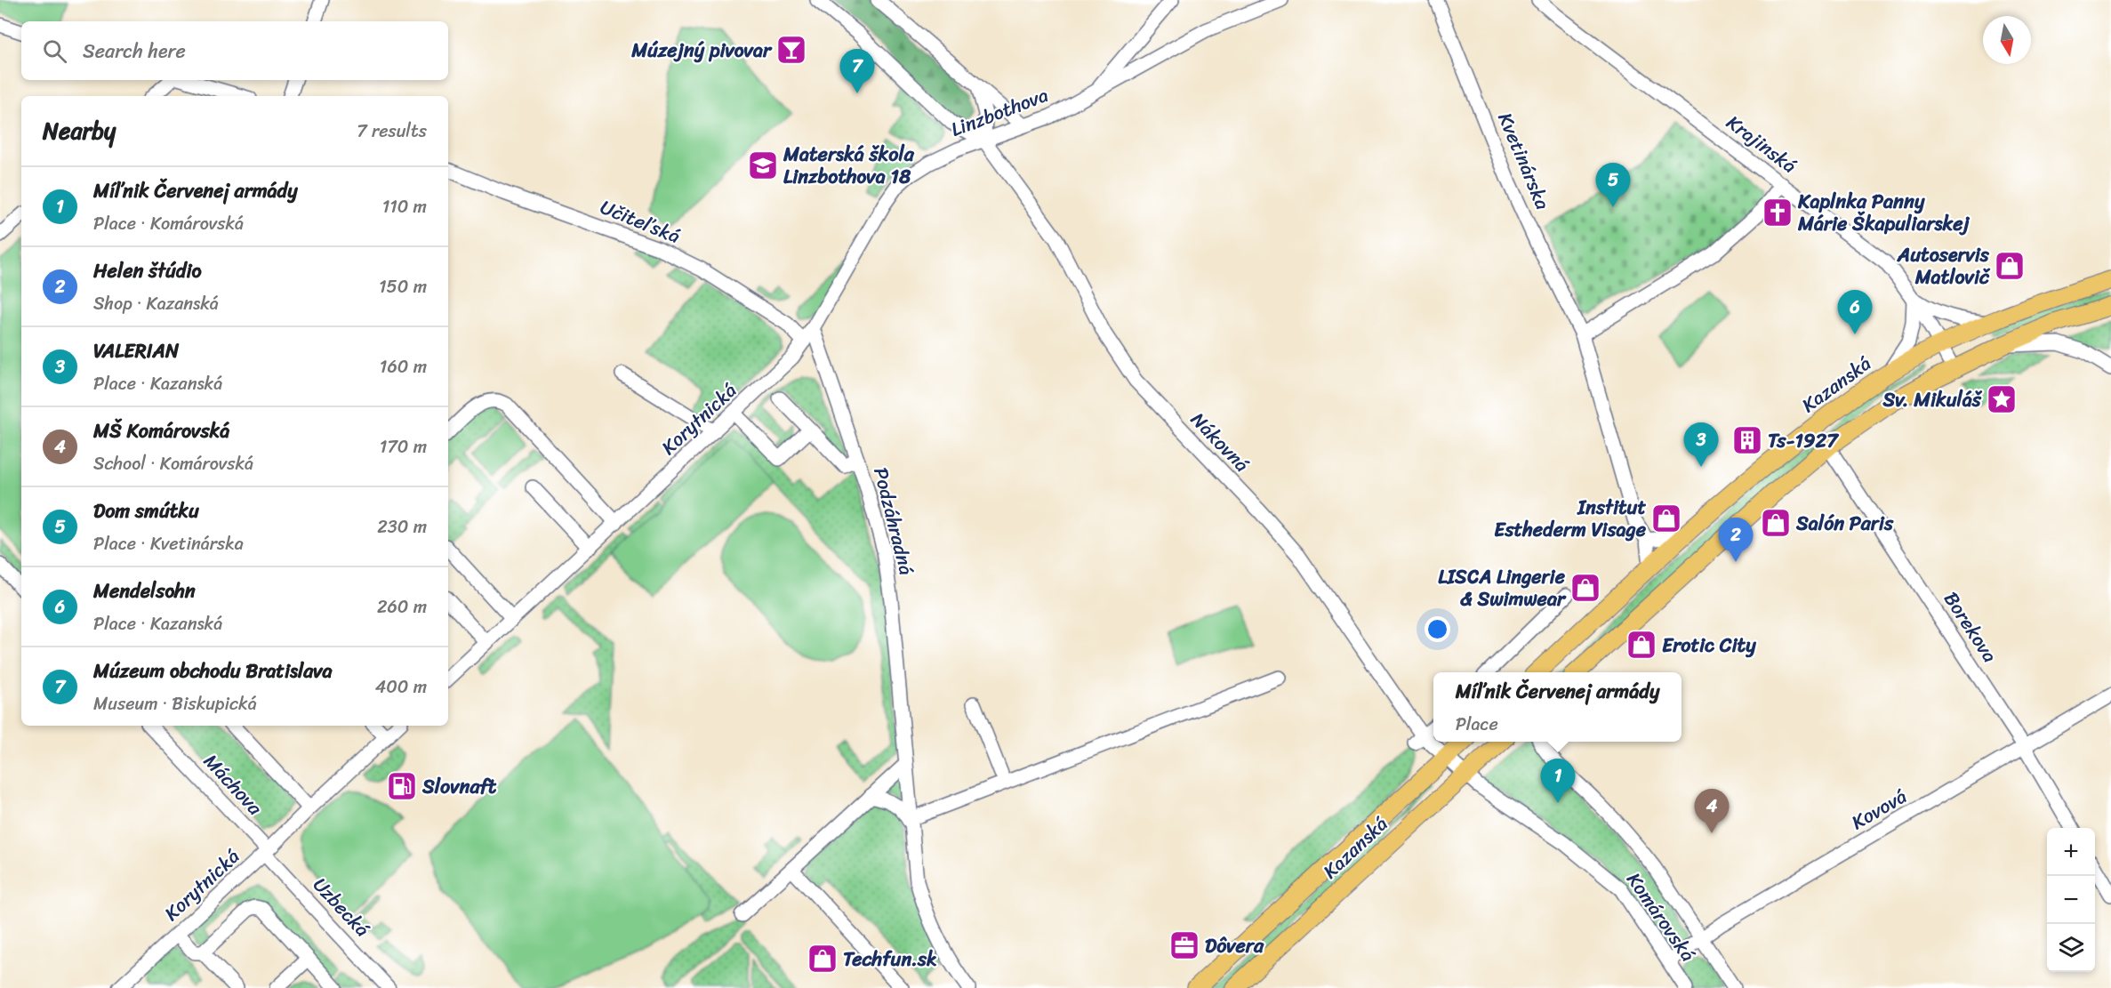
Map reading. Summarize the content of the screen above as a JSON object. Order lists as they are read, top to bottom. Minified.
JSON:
{"streets":{"main road":["Kazanská"],"street":["Linzbothova","Krajinská","Kvetinárska","Učiteľská","Korytnická","Nákovná","Podzáhradná","Borekova","Máchova","Kovová","Uzbecká","Komárovská"]},"crossings":[["Linzbothova","Učiteľská"],["Linzbothova","Korytnická"],["Linzbothova","Nákovná"],["Linzbothova","Podzáhradná"],["Krajinská","Kazanská"],["Kvetinárska","Kazanská"],["Učiteľská","Korytnická"],["Kazanská","Nákovná"],["Kazanská","Komárovská"],["Korytnická","Máchova"],["Korytnická","Uzbecká"],["Nákovná","Komárovská"],["Borekova","Kovová"],["Máchova","Uzbecká"],["Kovová","Komárovská"]],"places":{"bar":["Múzejný pivovar"],"school or university":["Materská škola Linzbothova 18"],"church":["Kaplnka Panny Márie Škapuliarskej"],"shop":["Autoservis Matlovič","Institut Esthederm Visage","Salón Paris","LISCA Lingerie & Swimwear","Erotic City","Techfun.sk"],"place":["Sv. Mikuláš"],"building":["Ts-1927"],"fuel station":["Slovnaft"],"office":["Dôvera"]},"north":"bottom","page":{"search":"Search here","pins":["7","5","6","3","2","1","4"],"heading":["Nearby","7 results"],"list":[{"mark":"1","name":"Míľnik Červenej armády","note":"Place · Komárovská","value":"110 m"},{"mark":"2","name":"Helen štúdio","note":"Shop · Kazanská","value":"150 m"},{"mark":"3","name":"VALERIAN","note":"Place · Kazanská","value":"160 m"},{"mark":"4","name":"MŠ Komárovská","note":"School · Komárovská","value":"170 m"},{"mark":"5","name":"Dom smútku","note":"Place · Kvetinárska","value":"230 m"},{"mark":"6","name":"Mendelsohn","note":"Place · Kazanská","value":"260 m"},{"mark":"7","name":"Múzeum obchodu Bratislava","note":"Museum · Biskupická","value":"400 m"}],"popup":["Míľnik Červenej armády","Place"],"map_buttons":["+","−"]}}
